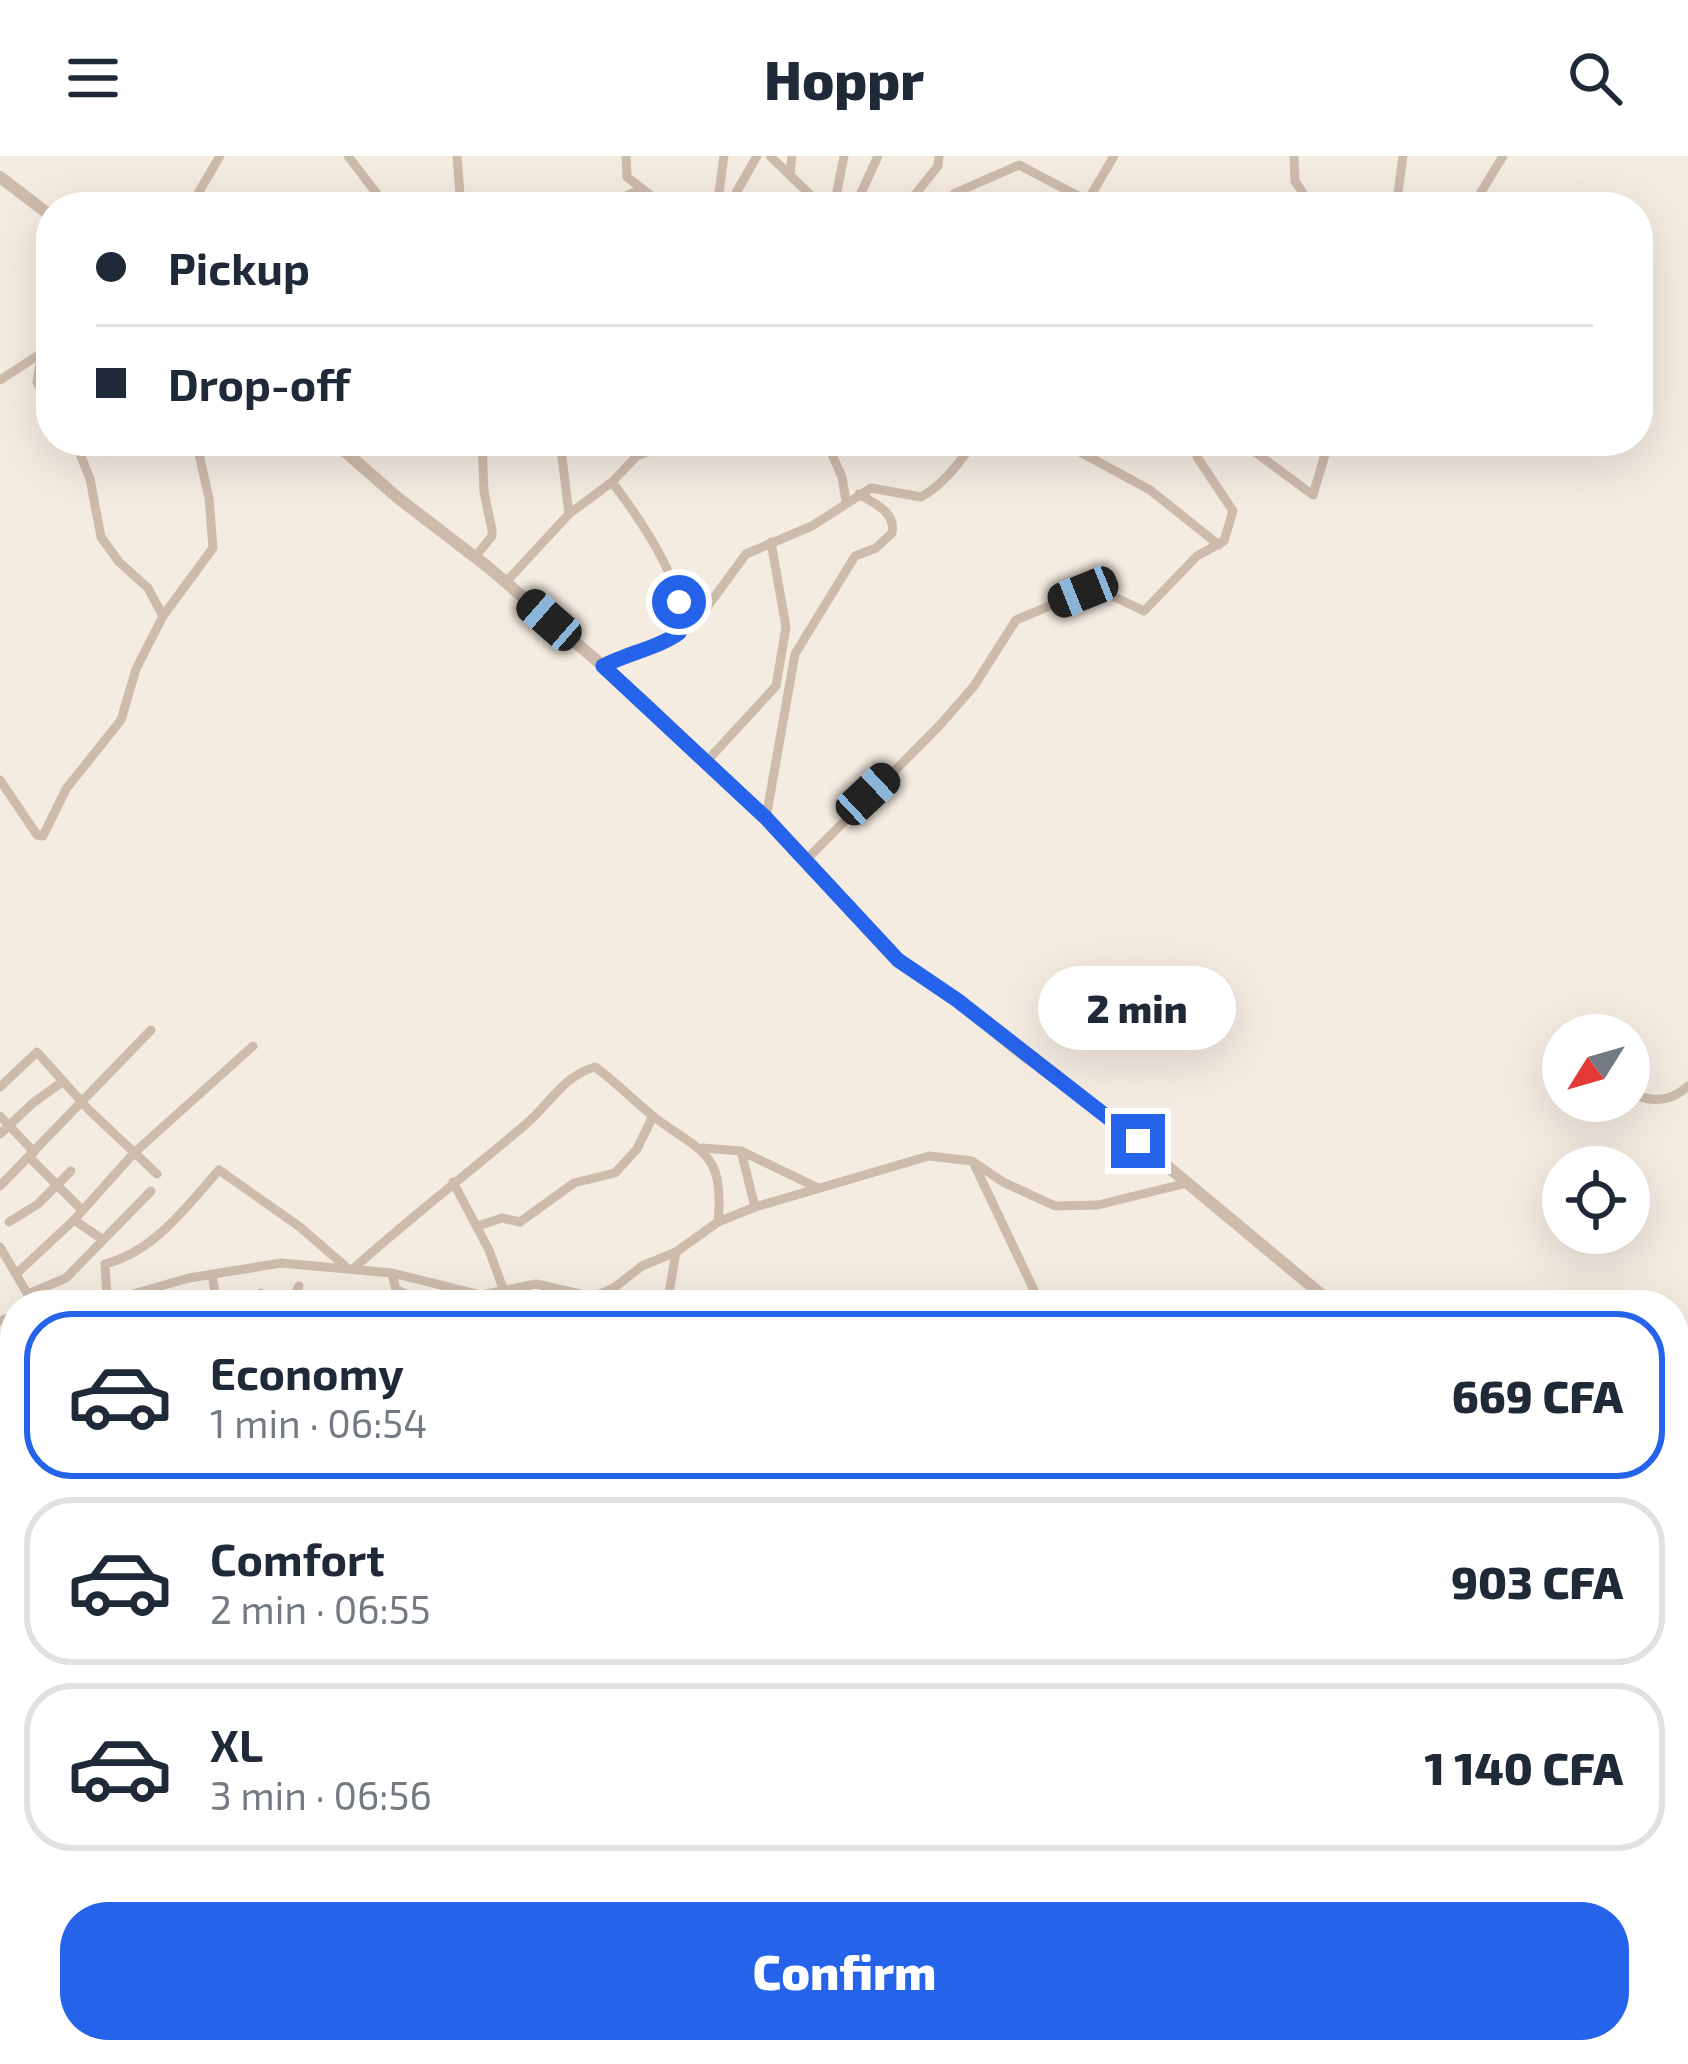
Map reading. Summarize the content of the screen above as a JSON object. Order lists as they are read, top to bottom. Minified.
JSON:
{"north":"bottom left","page":{"header":"Hoppr","banner":["Pickup","Drop-off"],"bubble":"2 min","list":[{"name":"Economy","note":"1 min · 06:54","value":"669 CFA"},{"name":"Comfort","note":"2 min · 06:55","value":"903 CFA"},{"name":"XL","note":"3 min · 06:56","value":"1 140 CFA"}],"buttons":"Confirm"}}
